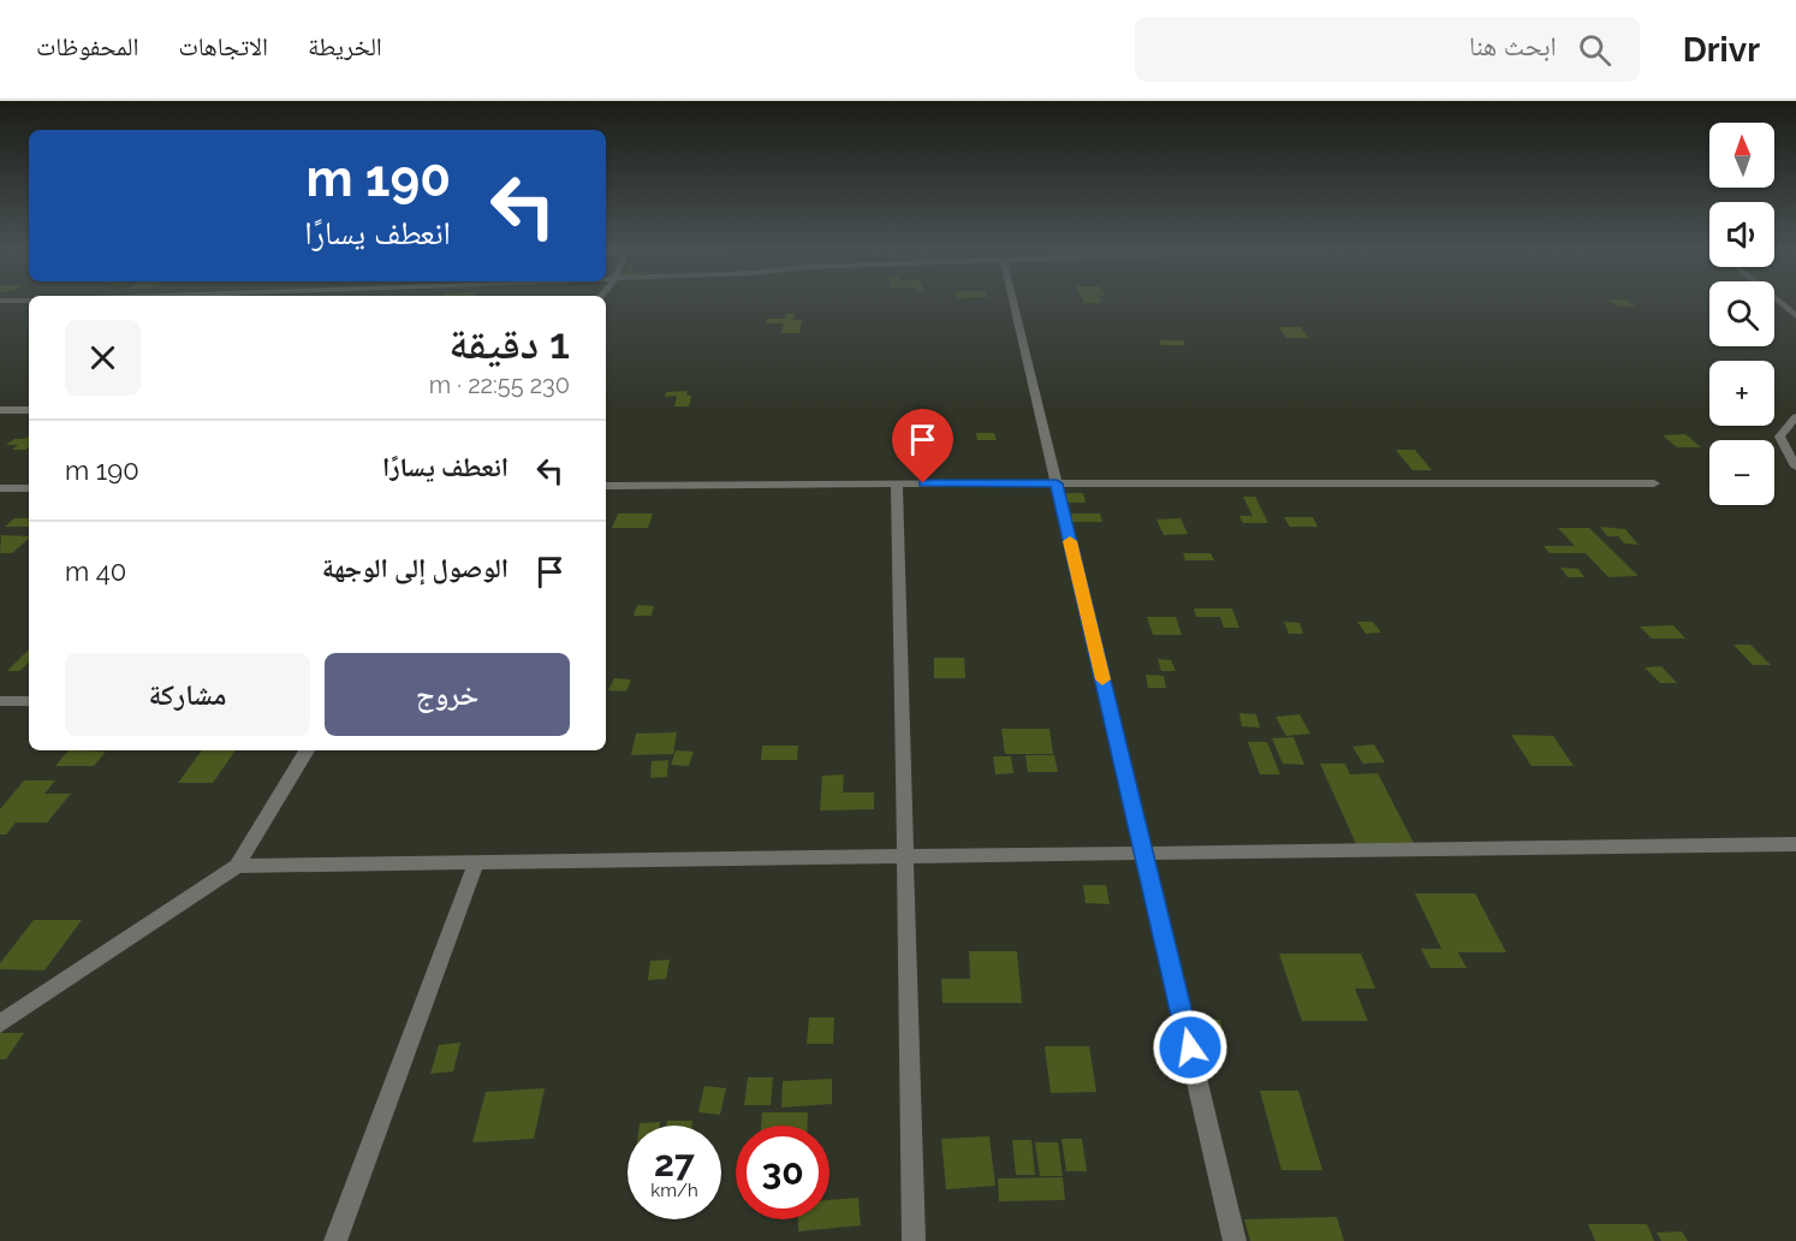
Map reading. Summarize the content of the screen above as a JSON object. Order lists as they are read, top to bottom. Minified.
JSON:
{"north":"top","page":{"header":"Drivr","search":"ابحث هنا","nav":["الخريطة","الاتجاهات","المحفوظات"],"map_buttons":["+","−"],"turn":["190 m","انعطف يسارًا"],"heading":["1 دقيقة","230 m · 22:55"],"list":[{"name":"انعطف يسارًا","value":"190 m"},{"name":"الوصول إلى الوجهة","value":"40 m"}],"buttons":["خروج","مشاركة"],"speed":"27 km/h","limit":"30"}}
